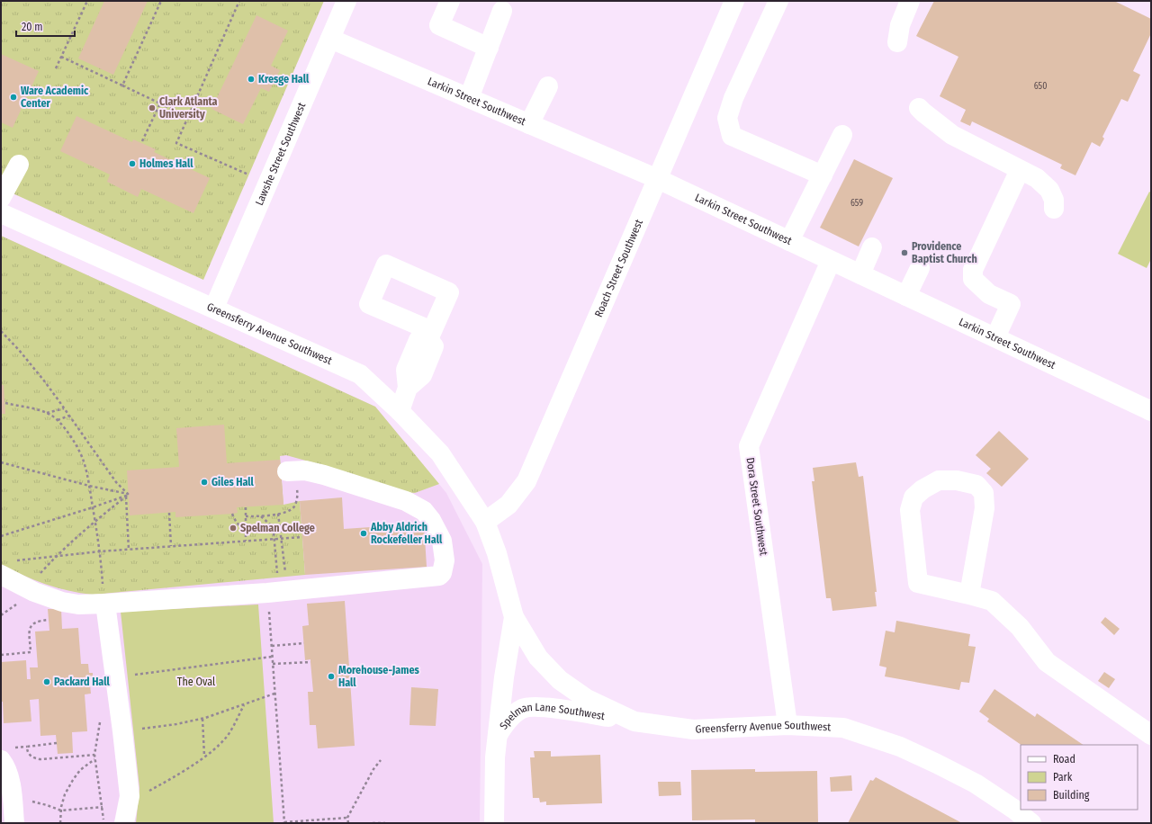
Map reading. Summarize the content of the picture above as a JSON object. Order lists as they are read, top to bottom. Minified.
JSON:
{"streets":{"street":["Larkin Street Southwest","Lawshe Street Southwest","Roach Street Southwest","Greensferry Avenue Southwest","Dora Street Southwest","Spelman Lane Southwest"]},"crossings":[["Larkin Street Southwest","Lawshe Street Southwest"],["Larkin Street Southwest","Roach Street Southwest"],["Larkin Street Southwest","Dora Street Southwest"],["Lawshe Street Southwest","Greensferry Avenue Southwest"],["Roach Street Southwest","Greensferry Avenue Southwest"],["Roach Street Southwest","Spelman Lane Southwest"],["Greensferry Avenue Southwest","Dora Street Southwest"],["Greensferry Avenue Southwest","Spelman Lane Southwest"]],"parks":["The Oval"],"places":["Kresge Hall","Ware Academic Center","Clark Atlanta University","Holmes Hall","Providence Baptist Church","Giles Hall","Spelman College","Abby Aldrich Rockefeller Hall","Morehouse-James Hall","Packard Hall"],"house_numbers":["650","659"],"legend":["Road","Park","Building"],"scale_bar":"20 m"}
